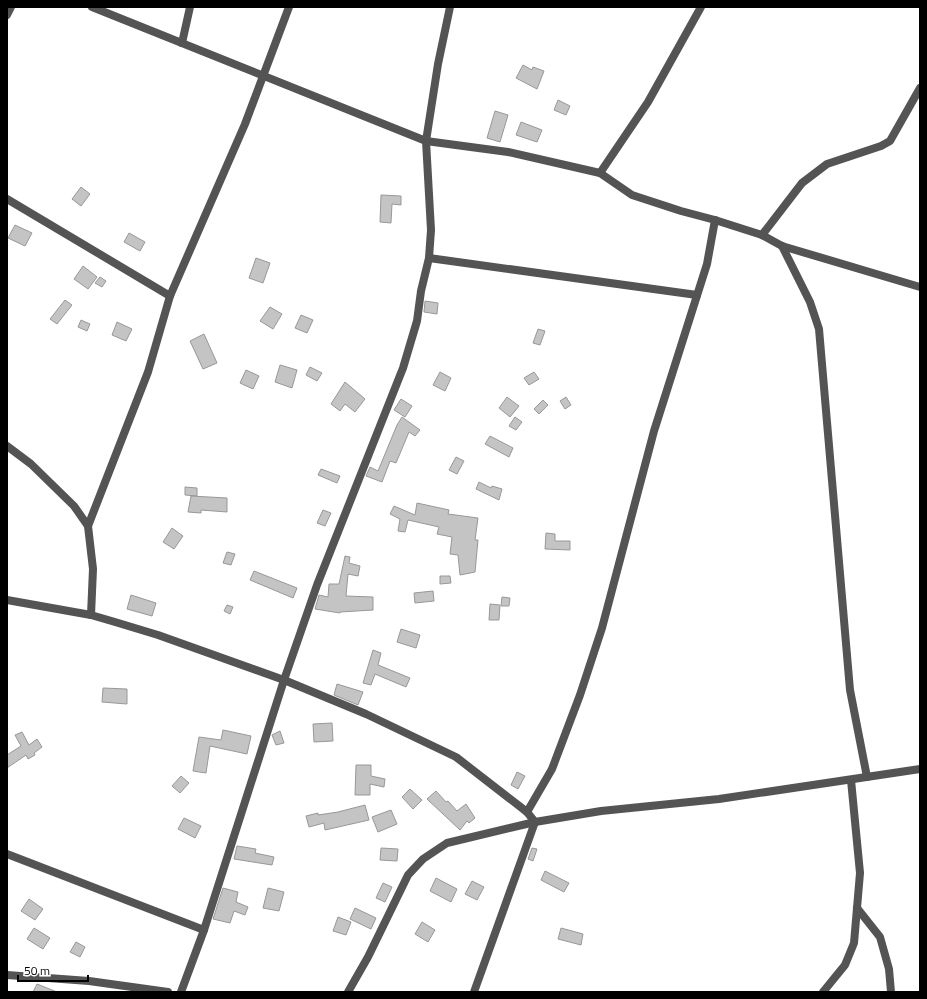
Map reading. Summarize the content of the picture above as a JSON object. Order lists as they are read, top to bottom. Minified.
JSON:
{"scale_bar":"50 m"}
